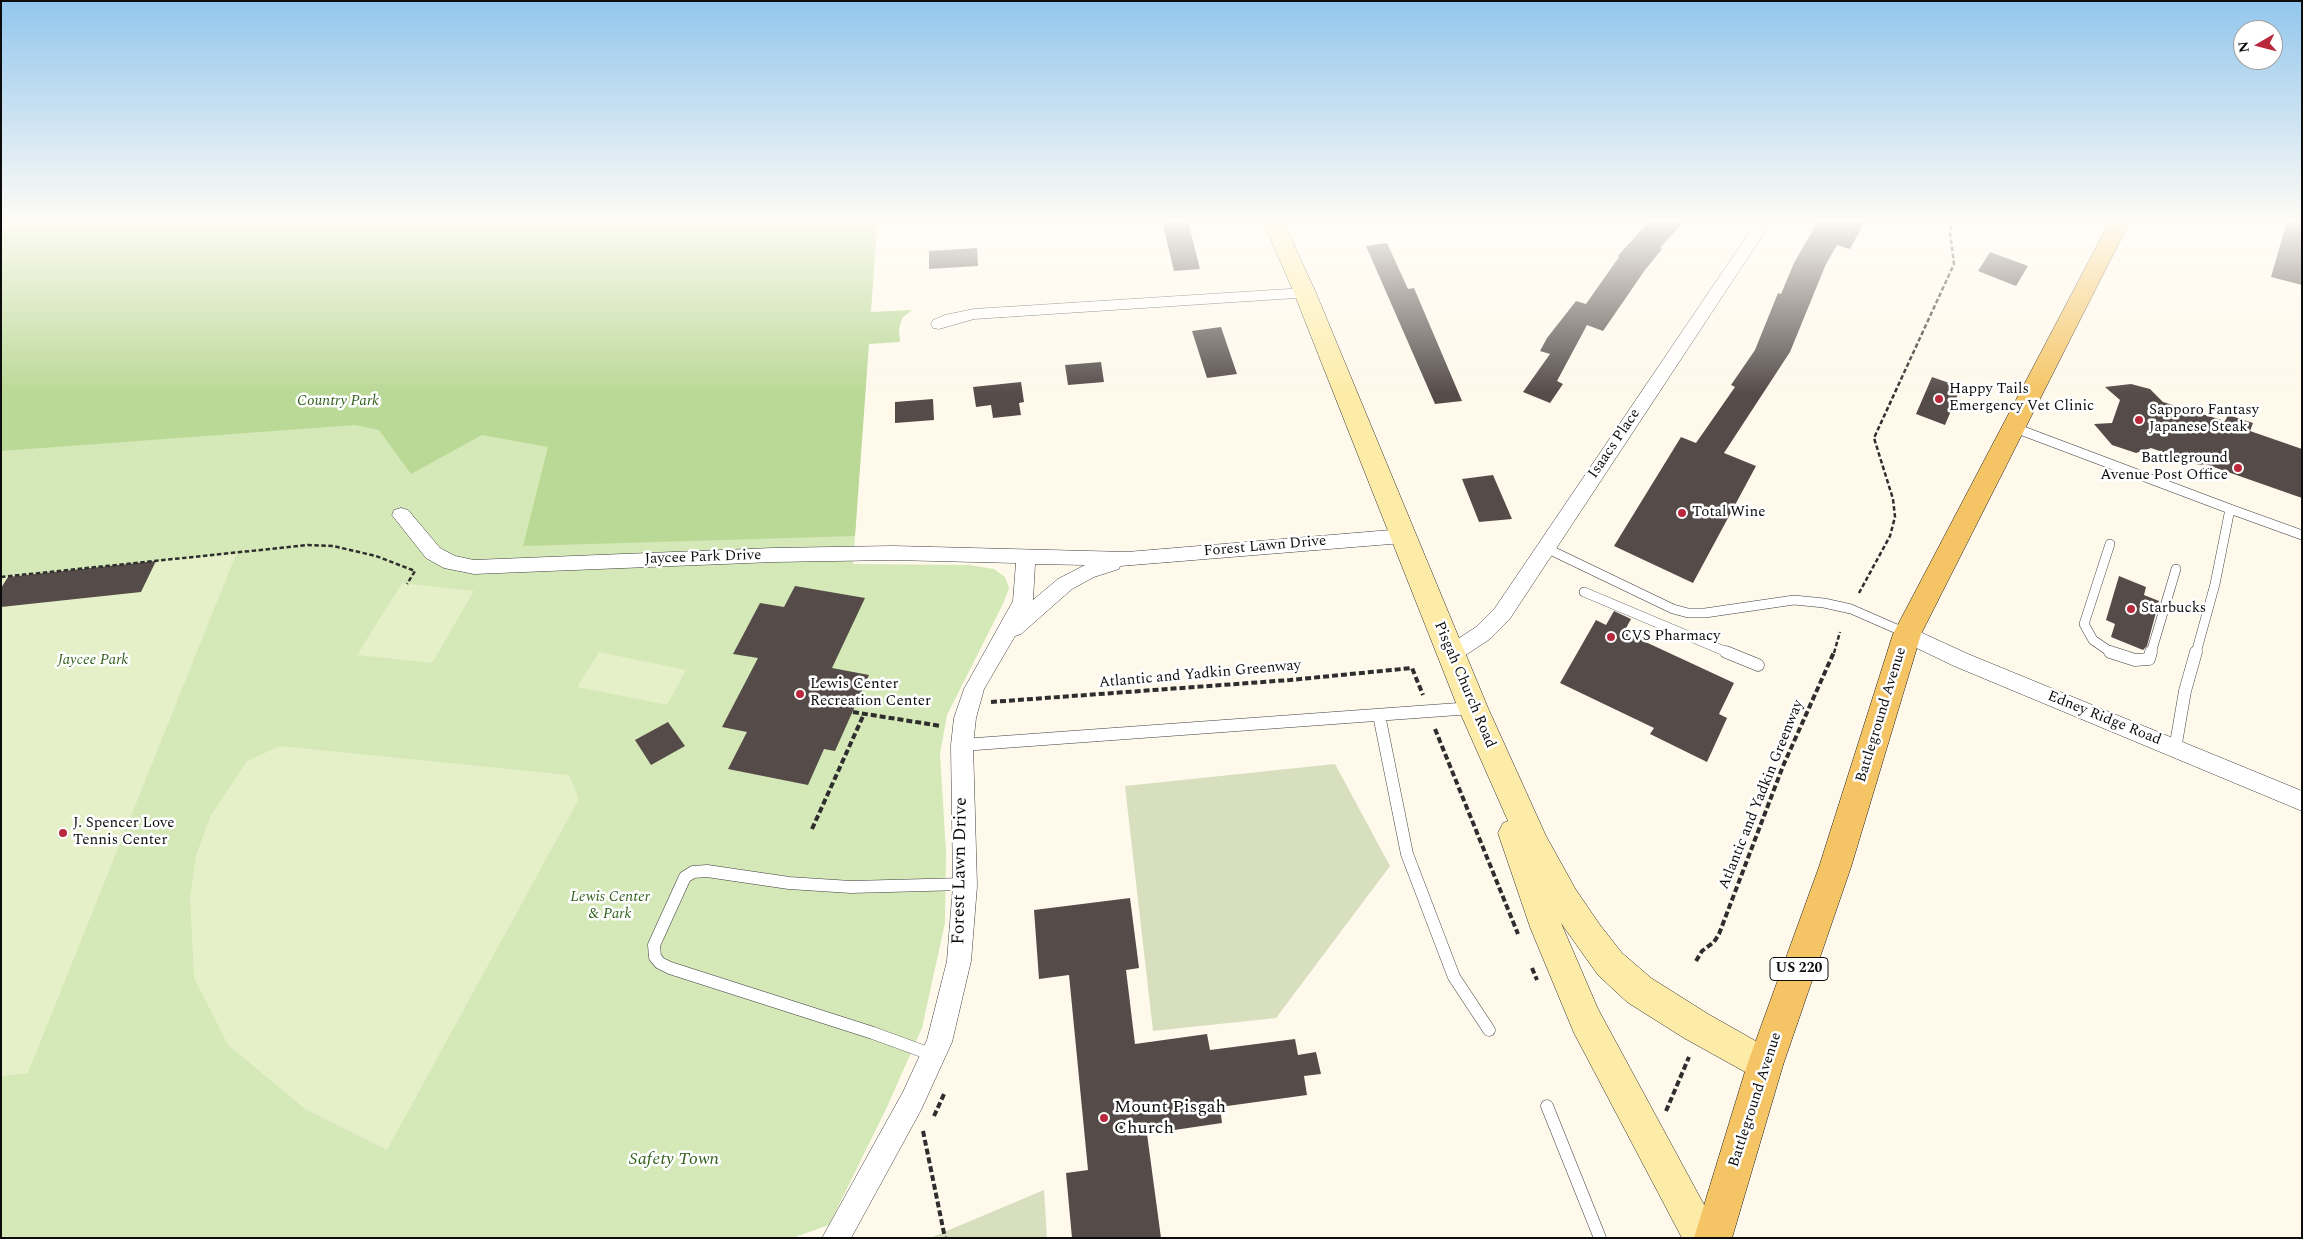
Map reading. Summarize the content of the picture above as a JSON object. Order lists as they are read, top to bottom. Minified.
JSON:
{"streets":{"main road":["Pisgah Church Road","Battleground Avenue","US 220"],"street":["Isaacs Place","Forest Lawn Drive","Jaycee Park Drive","Edney Ridge Road"],"path":["Atlantic and Yadkin Greenway"]},"crossings":[["Isaacs Place","Pisgah Church Road"],["Forest Lawn Drive","Jaycee Park Drive"],["Forest Lawn Drive","Pisgah Church Road"],["Pisgah Church Road","Battleground Avenue"],["Battleground Avenue","Edney Ridge Road"]],"parks":["Country Park","Jaycee Park","Lewis Center & Park","Safety Town"],"places":["Happy Tails Emergency Vet Clinic","Sapporo Fantasy Japanese Steak","Battleground Avenue Post Office","Total Wine","Starbucks","CVS Pharmacy","Lewis Center Recreation Center","J. Spencer Love Tennis Center","Mount Pisgah Church"],"north":"left"}
